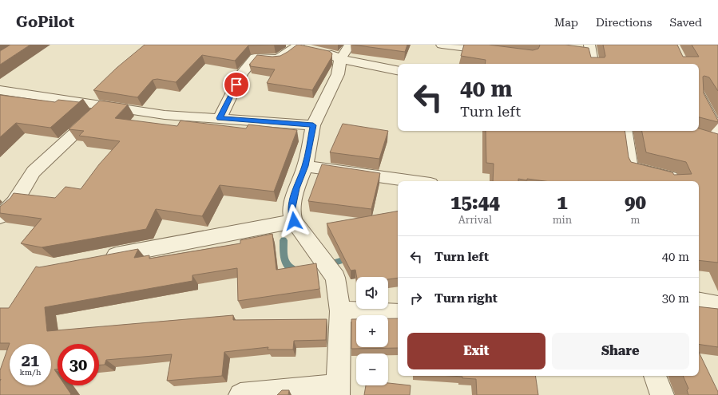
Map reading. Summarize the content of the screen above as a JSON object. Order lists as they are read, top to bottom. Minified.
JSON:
{"page":{"header":"GoPilot","nav":["Map","Directions","Saved"],"turn":["40 m","Turn left"],"eta":["15:44","Arrival","1","min","90","m"],"list":[{"name":"Turn left","value":"40 m"},{"name":"Turn right","value":"30 m"}],"map_buttons":["+","−"],"buttons":["Exit","Share"],"speed":"21 km/h","limit":"30"}}
